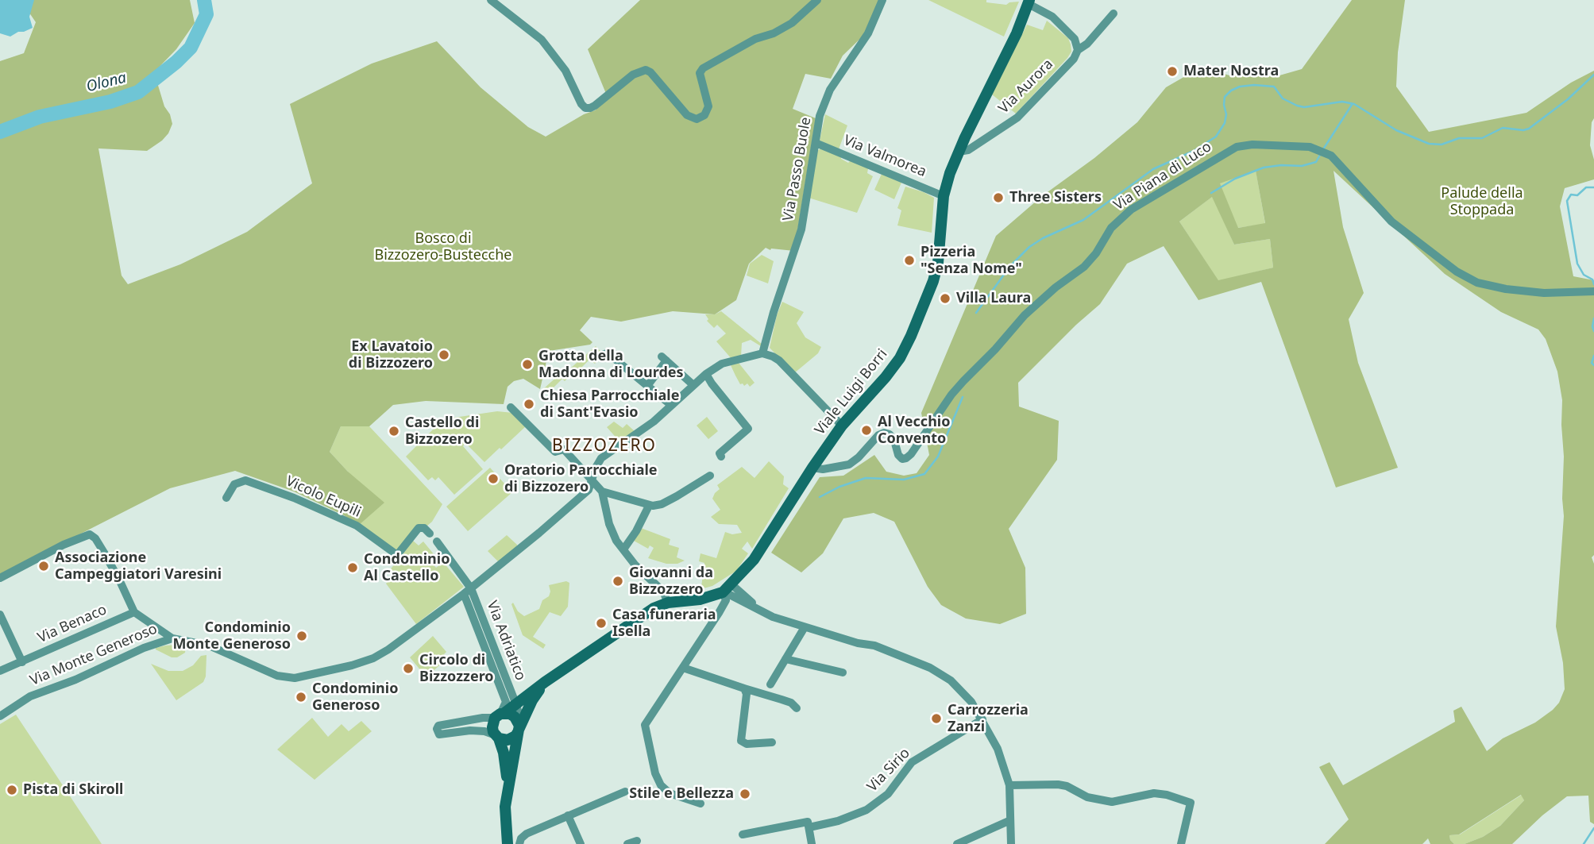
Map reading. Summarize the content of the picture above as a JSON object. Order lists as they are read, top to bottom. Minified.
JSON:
{"streets":{"main road":["Viale Luigi Borri"],"street":["Via Aurora","Via Valmorea","Via Passo Buole","Via Piana di Luco","Vicolo Eupili","Via Benaco","Via Adriatico","Via Monte Generoso","Via Sirio"]},"crossings":[["Via Aurora","Viale Luigi Borri"],["Via Valmorea","Via Passo Buole"],["Via Valmorea","Viale Luigi Borri"],["Via Passo Buole","Via Monte Generoso"],["Via Piana di Luco","Viale Luigi Borri"],["Via Adriatico","Via Monte Generoso"]],"districts":["BIZZOZERO"],"water":["Olona"],"parks":["Palude della Stoppada","Bosco di Bizzozero-Bustecche"],"places":["Mater Nostra","Three Sisters","Pizzeria \"Senza Nome\"","Villa Laura","Ex Lavatoio di Bizzozero","Grotta della Madonna di Lourdes","Chiesa Parrocchiale di Sant'Evasio","Al Vecchio Convento","Castello di Bizzozero","Oratorio Parrocchiale di Bizzozero","Associazione Campeggiatori Varesini","Condominio Al Castello","Giovanni da Bizzozzero","Casa funeraria Isella","Condominio Monte Generoso","Circolo di Bizzozzero","Condominio Generoso","Carrozzeria Zanzi","Pista di Skiroll","Stile e Bellezza"]}
